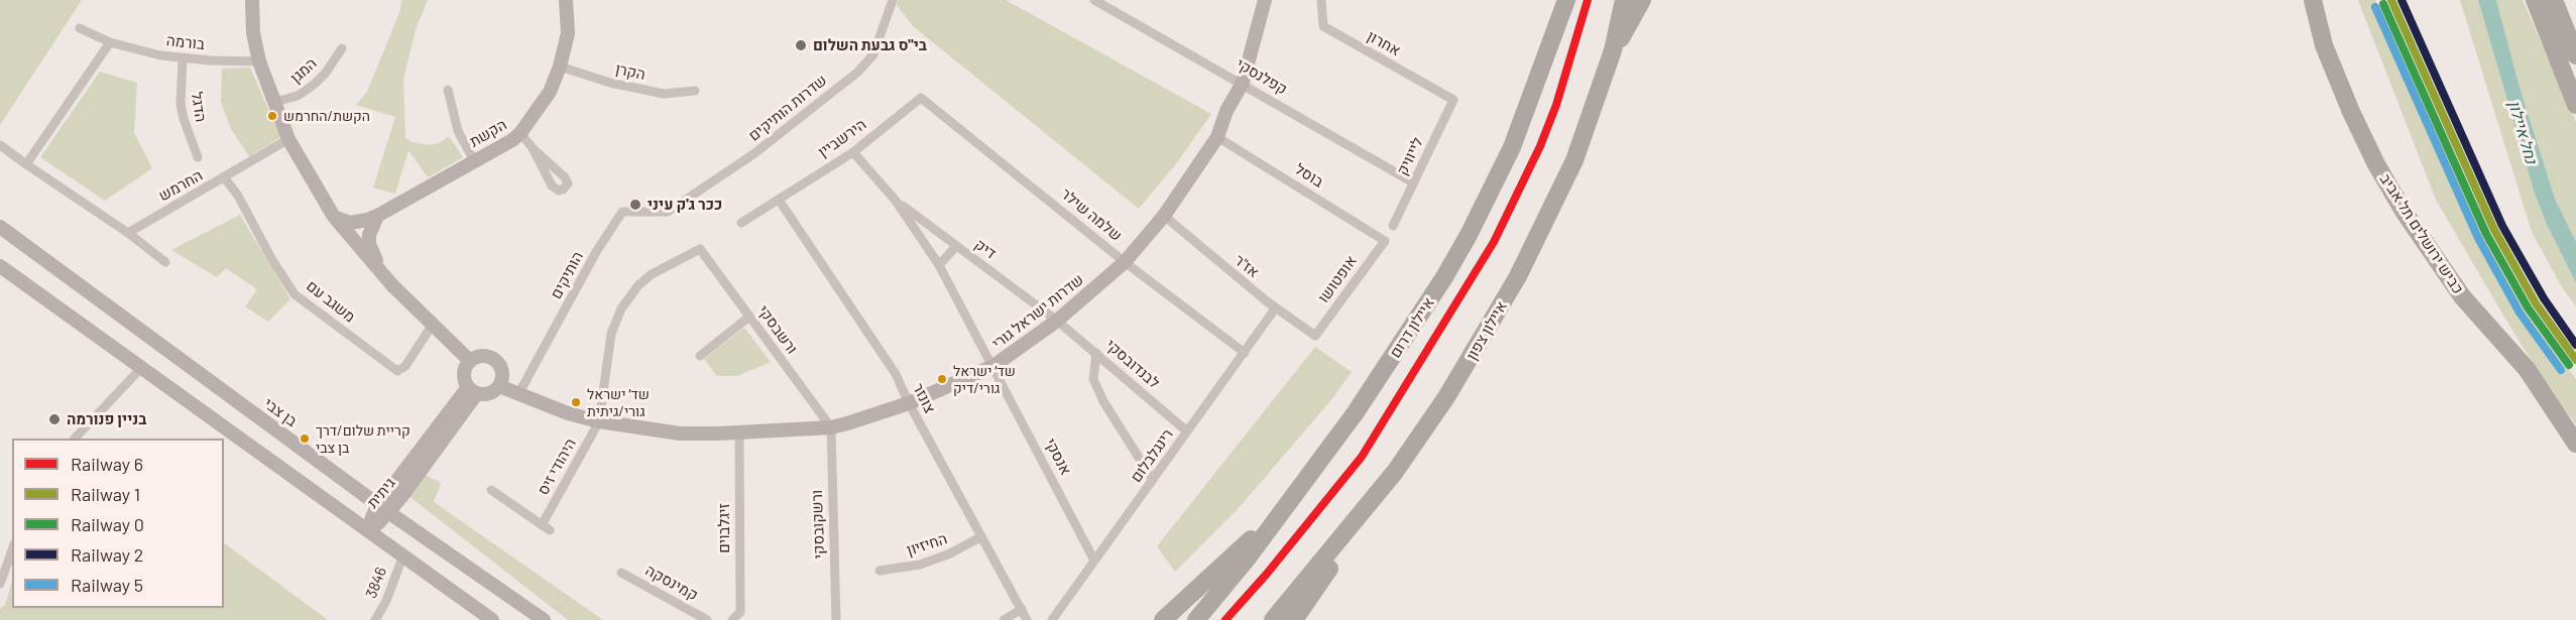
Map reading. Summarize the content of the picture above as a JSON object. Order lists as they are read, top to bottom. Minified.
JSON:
{"streets":{"highway":["כביש ירושלים תל אביב","איילון דרום","איילון צפון"],"street":["בורמה","אחרון","המגן","הקרן","קפלנסקי","הדגל","שדרות הותיקים","הקשת","הירשביין","לייוויק","בוסל","החרמש","שלמה שילר","דיק","אז\"ר","הותיקים","אופטושו","משגב עם","שדרות ישראל גורי","ורשבסקי","לבנדובסקי","צונזר","בן צבי","רינגלבלום","אנסקי","היהודי זיס","גיתית","ורשקובסקי","זיגלבוים","החיזיון","3846","קמינסקה"]},"crossings":[["בורמה","הדגל"],["אחרון","לייוויק"],["הקרן","הקשת"],["קפלנסקי","לייוויק"],["קפלנסקי","שדרות ישראל גורי"],["שדרות הותיקים","הותיקים"],["הירשביין","שלמה שילר"],["הירשביין","דיק"],["הירשביין","צונזר"],["בוסל","אופטושו"],["בוסל","שדרות ישראל גורי"],["החרמש","משגב עם"],["שלמה שילר","שדרות ישראל גורי"],["שלמה שילר","רינגלבלום"],["דיק","שדרות ישראל גורי"],["דיק","לבנדובסקי"],["דיק","אנסקי"],["אז\"ר","אופטושו"],["אז\"ר","שדרות ישראל גורי"],["אז\"ר","רינגלבלום"],["הותיקים","שדרות ישראל גורי"],["שדרות ישראל גורי","ורשבסקי"],["שדרות ישראל גורי","לבנדובסקי"],["שדרות ישראל גורי","צונזר"],["שדרות ישראל גורי","אנסקי"],["שדרות ישראל גורי","היהודי זיס"],["שדרות ישראל גורי","גיתית"],["שדרות ישראל גורי","ורשקובסקי"],["שדרות ישראל גורי","זיגלבוים"],["ורשבסקי","היהודי זיס"],["ורשבסקי","ורשקובסקי"],["לבנדובסקי","רינגלבלום"],["צונזר","החיזיון"],["בן צבי","גיתית"],["רינגלבלום","אנסקי"]],"water":["נחל איילון"],"places":["בי\"ס גבעת השלום","הקשת/החרמש","ככר ג'ק עיני","שד׳ ישראל גורי/דיק","שד׳ ישראל גורי/גיתית","בניין פנורמה","קריית שלום/דרך בן צבי"],"lines":["rail line 6","rail line 1","rail line 2","rail line 0","rail line 5"],"legend":["Railway 6","Railway 1","Railway 0","Railway 2","Railway 5"]}
